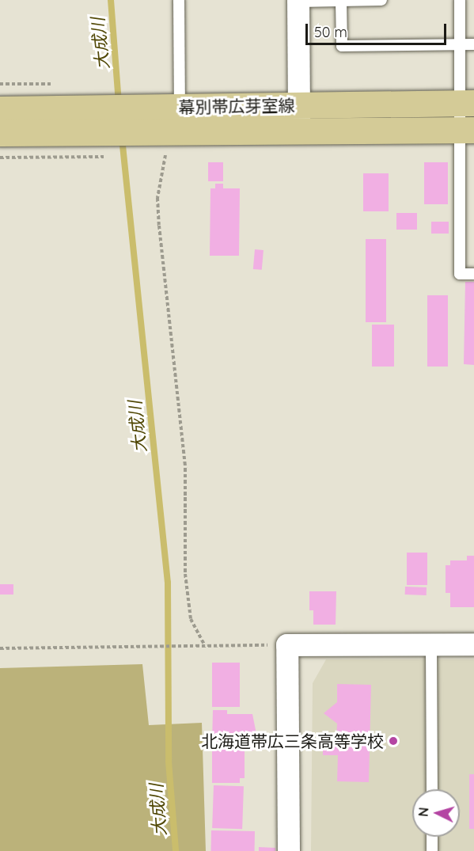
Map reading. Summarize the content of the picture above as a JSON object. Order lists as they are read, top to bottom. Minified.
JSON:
{"streets":{"main road":["幕別帯広芽室線"]},"water":["大成川"],"places":["北海道帯広三条高等学校"],"scale_bar":"50 m","north":"left"}
